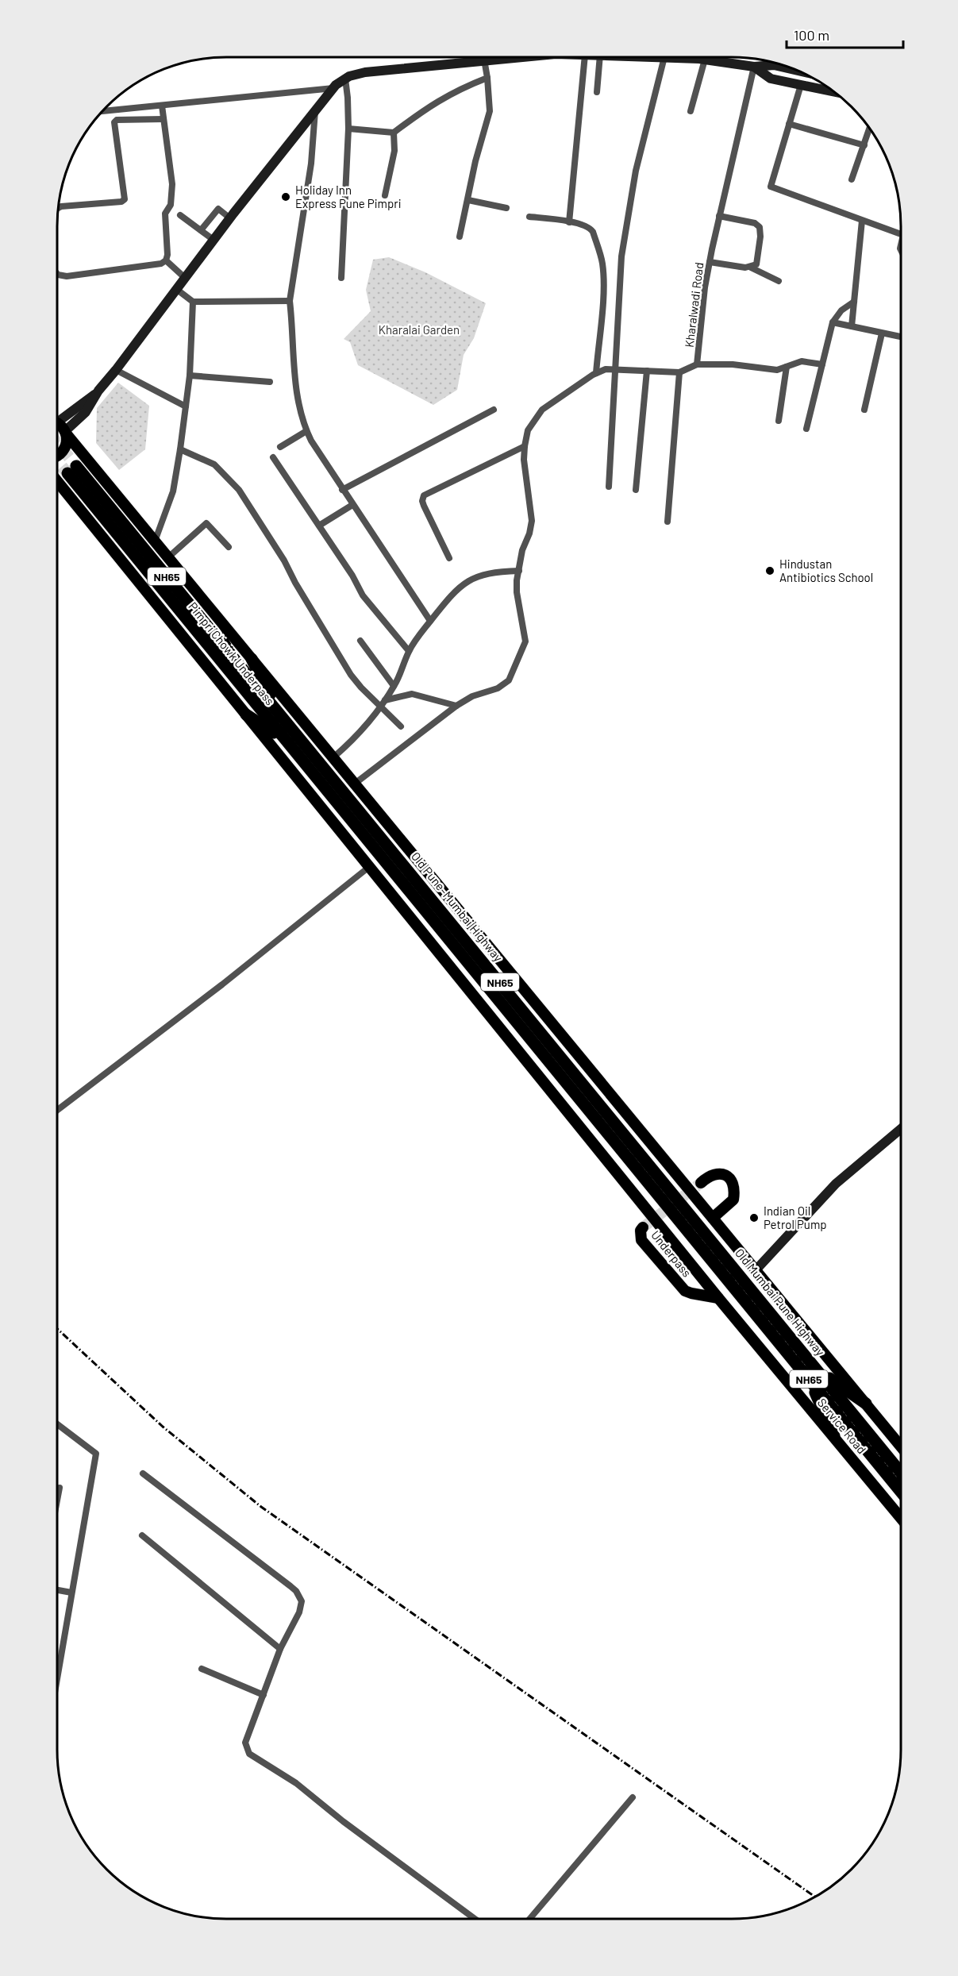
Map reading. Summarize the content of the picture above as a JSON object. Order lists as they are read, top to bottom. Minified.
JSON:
{"streets":{"highway":["NH65","Pimpri Chowk Underpass","Old Pune–Mumbai Highway","Old Mumbai Pune Highway"],"main road":["Underpass","Service Road"],"street":["Kharalwadi Road"]},"crossings":[["Pimpri Chowk Underpass","Old Pune–Mumbai Highway"],["Pimpri Chowk Underpass","Old Mumbai Pune Highway"],["Old Pune–Mumbai Highway","Old Mumbai Pune Highway"],["Underpass","Service Road"]],"parks":["Kharalai Garden"],"places":["Holiday Inn Express Pune Pimpri","Hindustan Antibiotics School","Indian Oil Petrol Pump"],"scale_bar":"100 m"}
